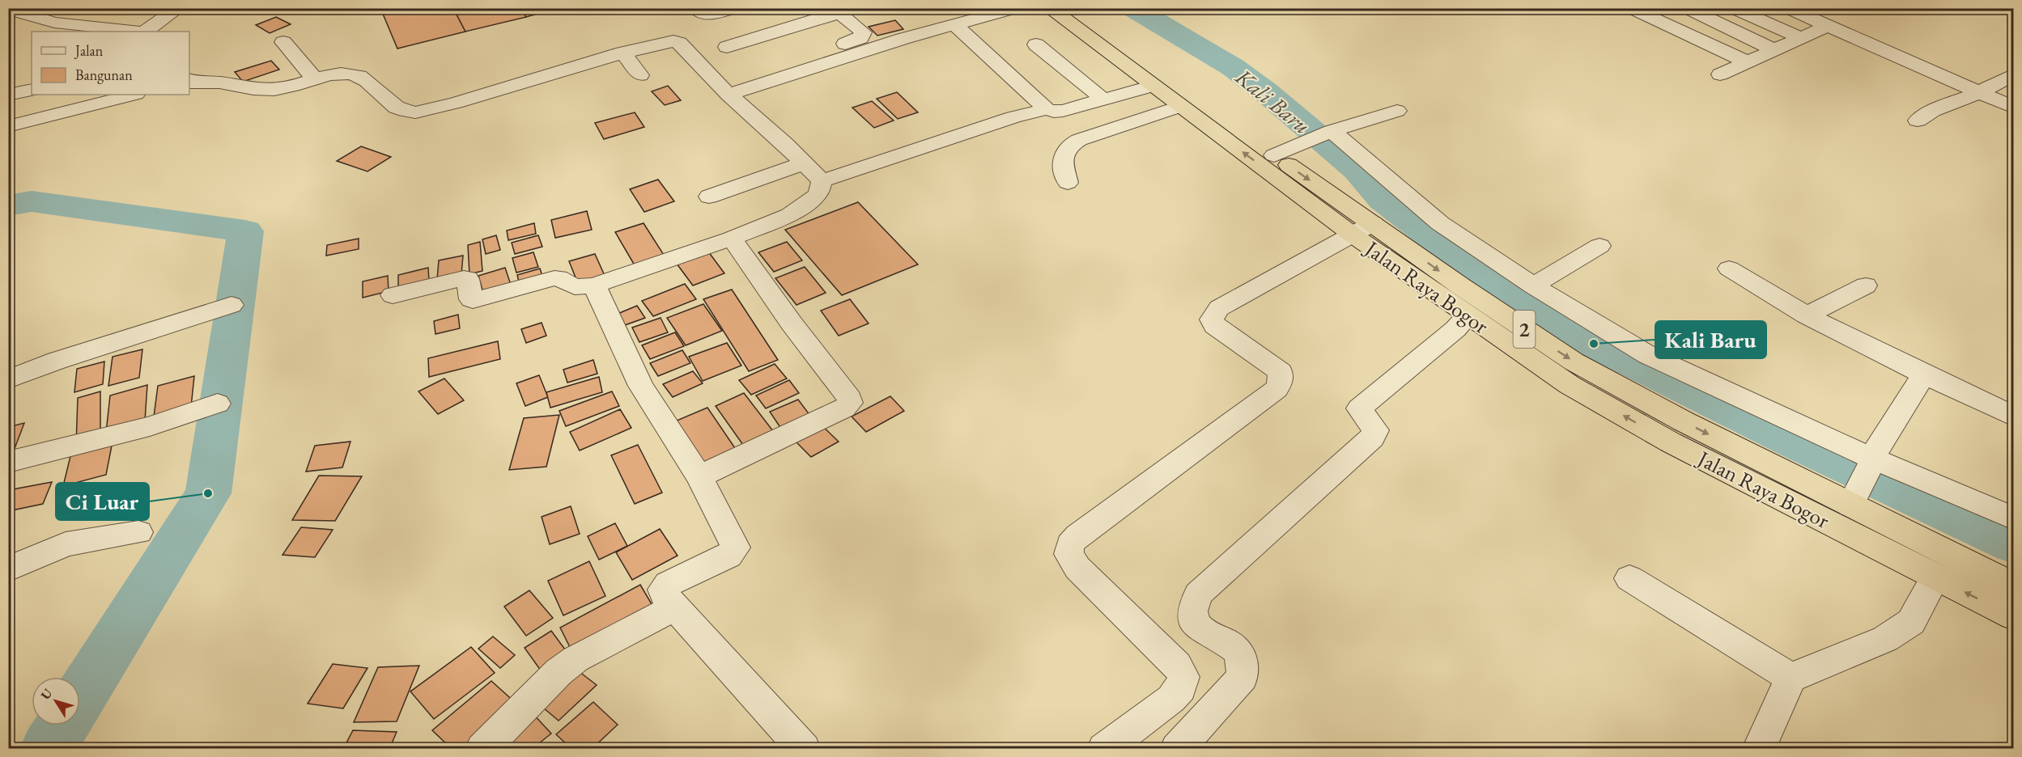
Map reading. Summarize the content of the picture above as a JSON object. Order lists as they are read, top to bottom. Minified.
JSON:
{"streets":{"highway":["Jalan Raya Bogor","2"]},"water":["Kali Baru"],"places":["Kali Baru","Ci Luar"],"legend":["Jalan","Bangunan"],"north":"top left"}
